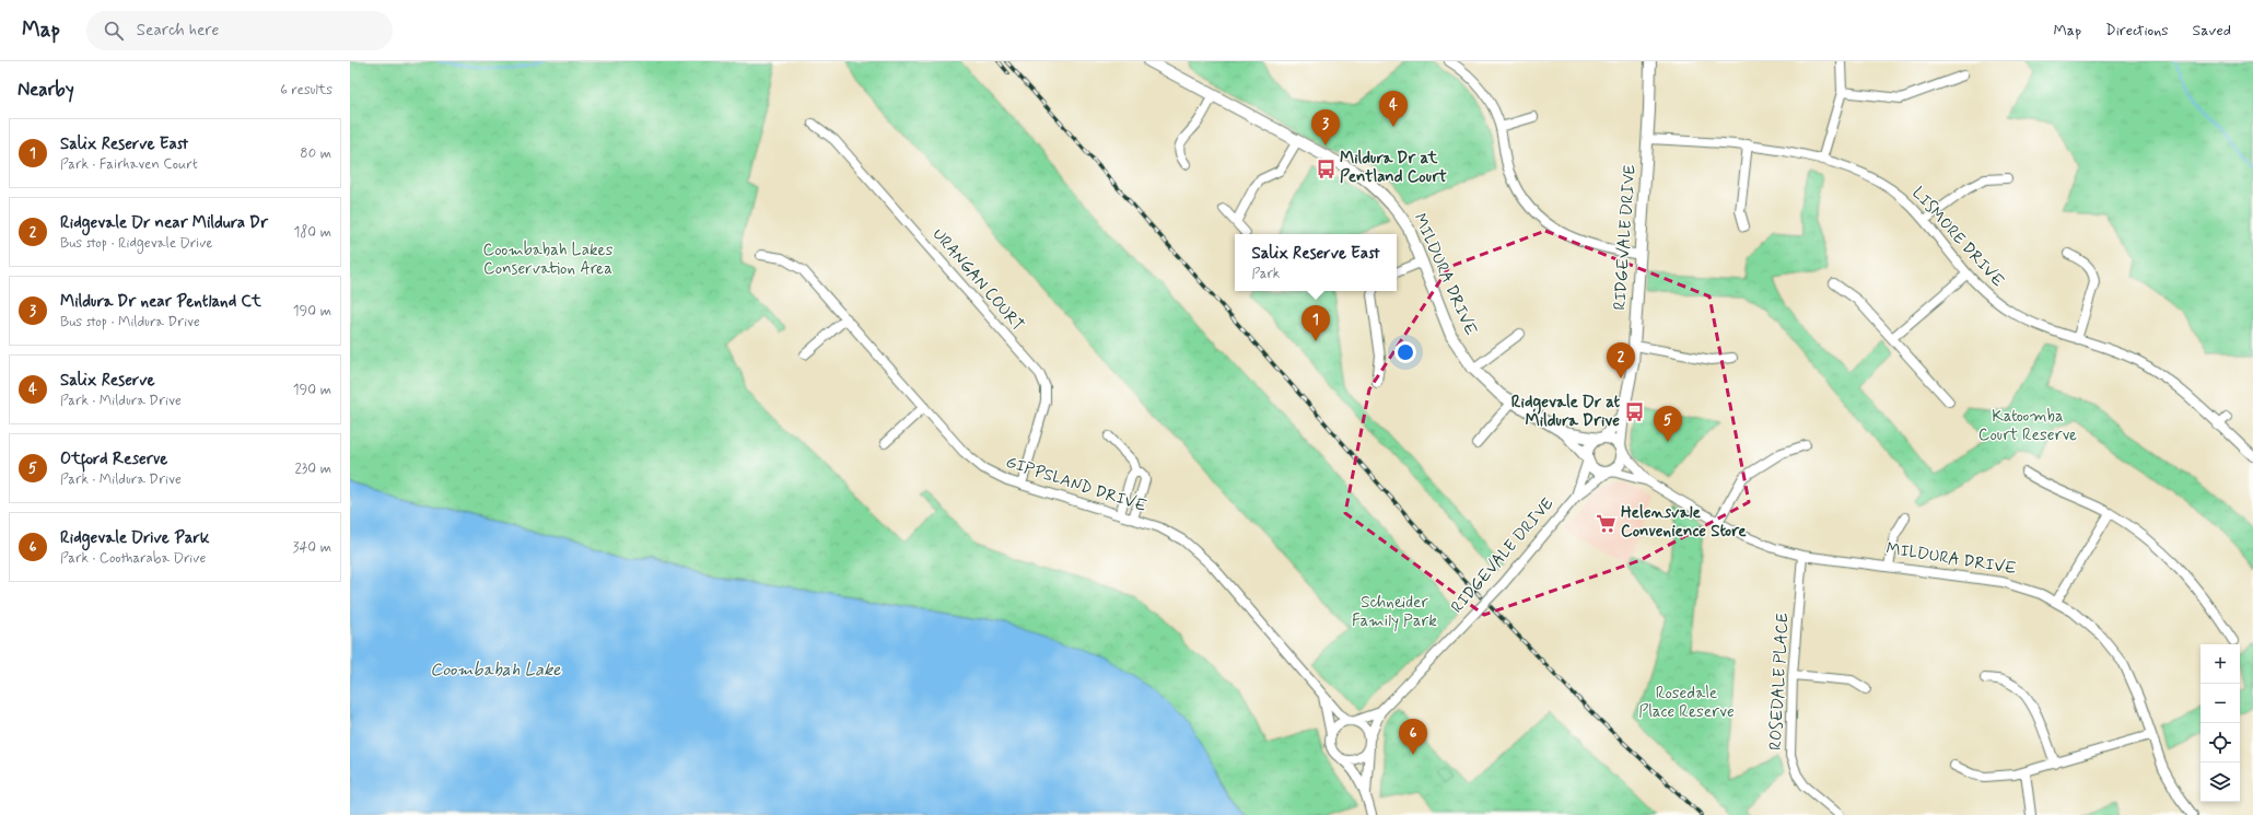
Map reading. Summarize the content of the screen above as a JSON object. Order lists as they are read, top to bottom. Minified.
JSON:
{"streets":{"street":["RIDGEVALE DRIVE","LISMORE DRIVE","MILDURA DRIVE","URANGAN COURT","GIPPSLAND DRIVE","ROSEDALE PLACE"]},"crossings":[["RIDGEVALE DRIVE","LISMORE DRIVE"],["RIDGEVALE DRIVE","MILDURA DRIVE"],["RIDGEVALE DRIVE","GIPPSLAND DRIVE"],["MILDURA DRIVE","ROSEDALE PLACE"],["URANGAN COURT","GIPPSLAND DRIVE"]],"water":["Coombabah Lake"],"parks":["Coombabah Lakes Conservation Area","Katoomba Court Reserve","Schneider Family Park","Rosedale Place Reserve"],"places":{"bus stop":["Mildura Dr at Pentland Court","Ridgevale Dr at Mildura Drive"],"supermarket":["Helensvale Convenience Store"]},"page":{"header":"Map","search":"Search here","nav":["Map","Directions","Saved"],"heading":["Nearby","6 results"],"pins":["4","3","1","2","5","6"],"list":[{"mark":"1","name":"Salix Reserve East","note":"Park · Fairhaven Court","value":"80 m"},{"mark":"2","name":"Ridgevale Dr near Mildura Dr","note":"Bus stop · Ridgevale Drive","value":"180 m"},{"mark":"3","name":"Mildura Dr near Pentland Ct","note":"Bus stop · Mildura Drive","value":"190 m"},{"mark":"4","name":"Salix Reserve","note":"Park · Mildura Drive","value":"190 m"},{"mark":"5","name":"Otford Reserve","note":"Park · Mildura Drive","value":"230 m"},{"mark":"6","name":"Ridgevale Drive Park","note":"Park · Cootharaba Drive","value":"340 m"}],"popup":["Salix Reserve East","Park"],"map_buttons":["+","−"]}}
